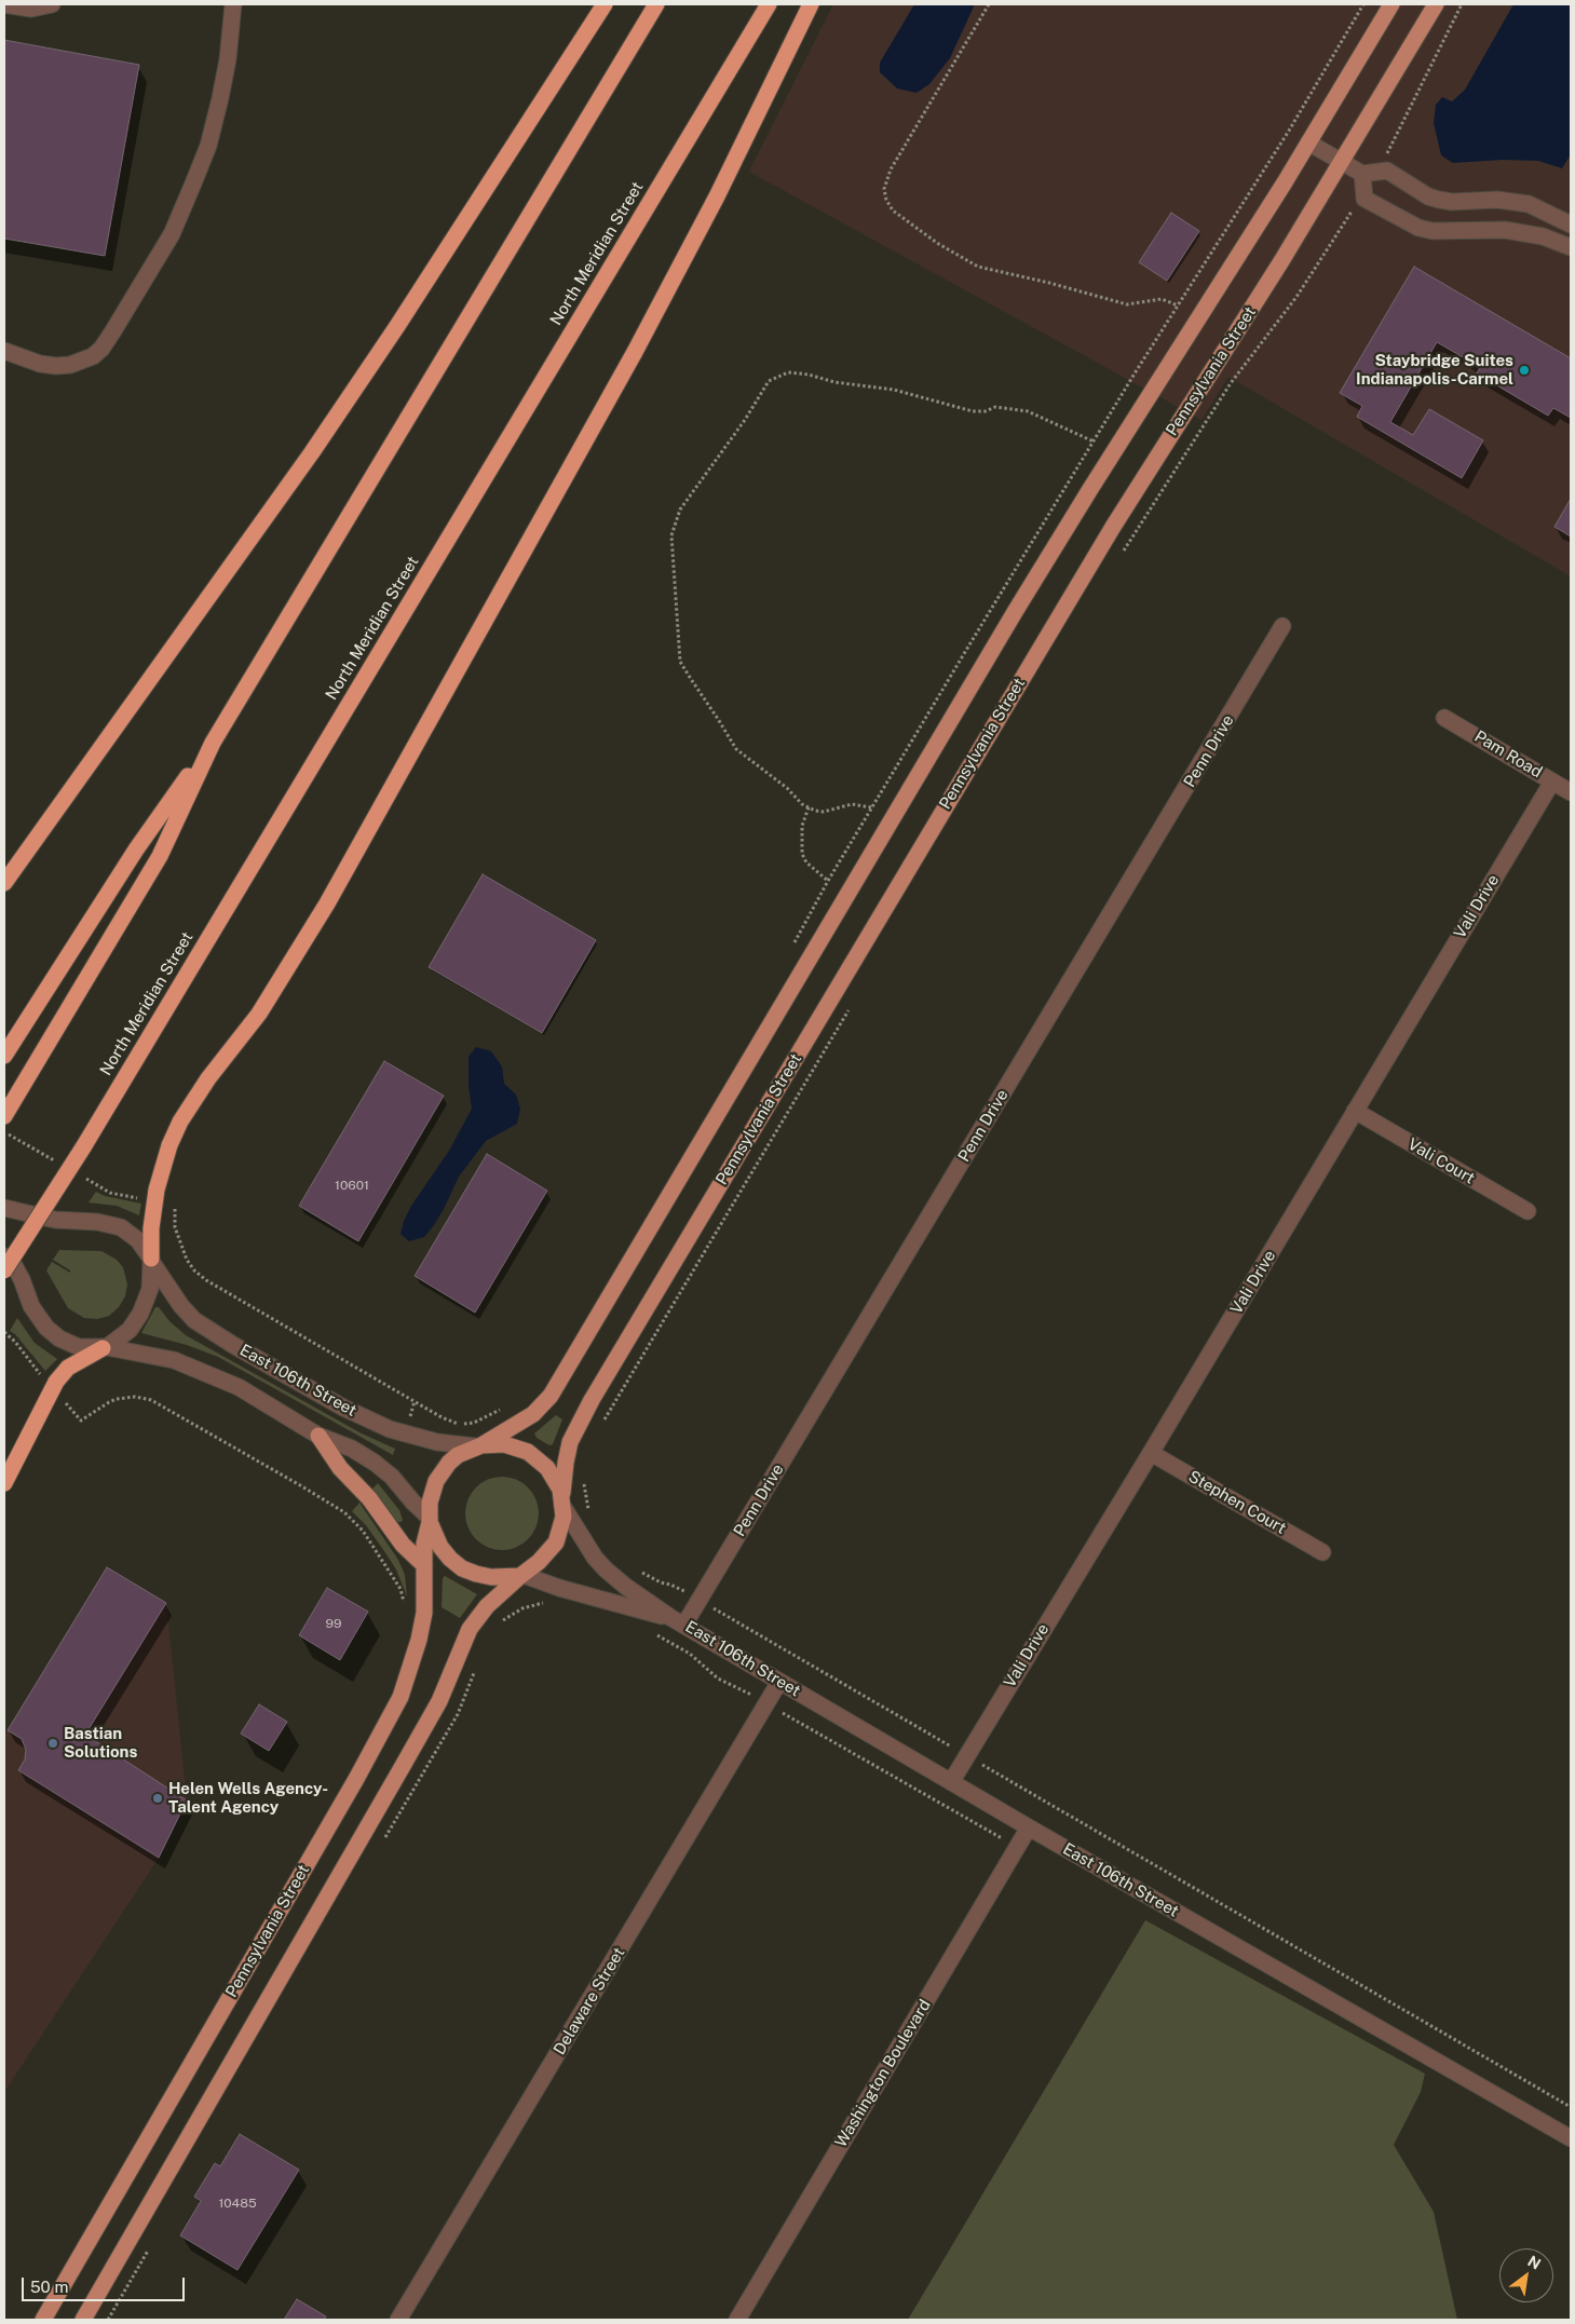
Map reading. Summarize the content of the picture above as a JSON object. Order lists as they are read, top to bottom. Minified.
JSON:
{"streets":{"highway":["North Meridian Street"],"main road":["Pennsylvania Street"],"street":["Penn Drive","Pam Road","Vali Drive","Vali Court","East 106th Street","Stephen Court","Delaware Street","Washington Boulevard"]},"crossings":[["Pennsylvania Street","East 106th Street"],["Penn Drive","East 106th Street"],["Pam Road","Vali Drive"],["Vali Drive","Vali Court"],["Vali Drive","East 106th Street"],["Vali Drive","Stephen Court"],["East 106th Street","Delaware Street"],["East 106th Street","Washington Boulevard"]],"places":["Staybridge Suites Indianapolis-Carmel","Bastian Solutions","Helen Wells Agency- Talent Agency"],"house_numbers":["10601","99","10485"],"scale_bar":"50 m","north":"top right"}
